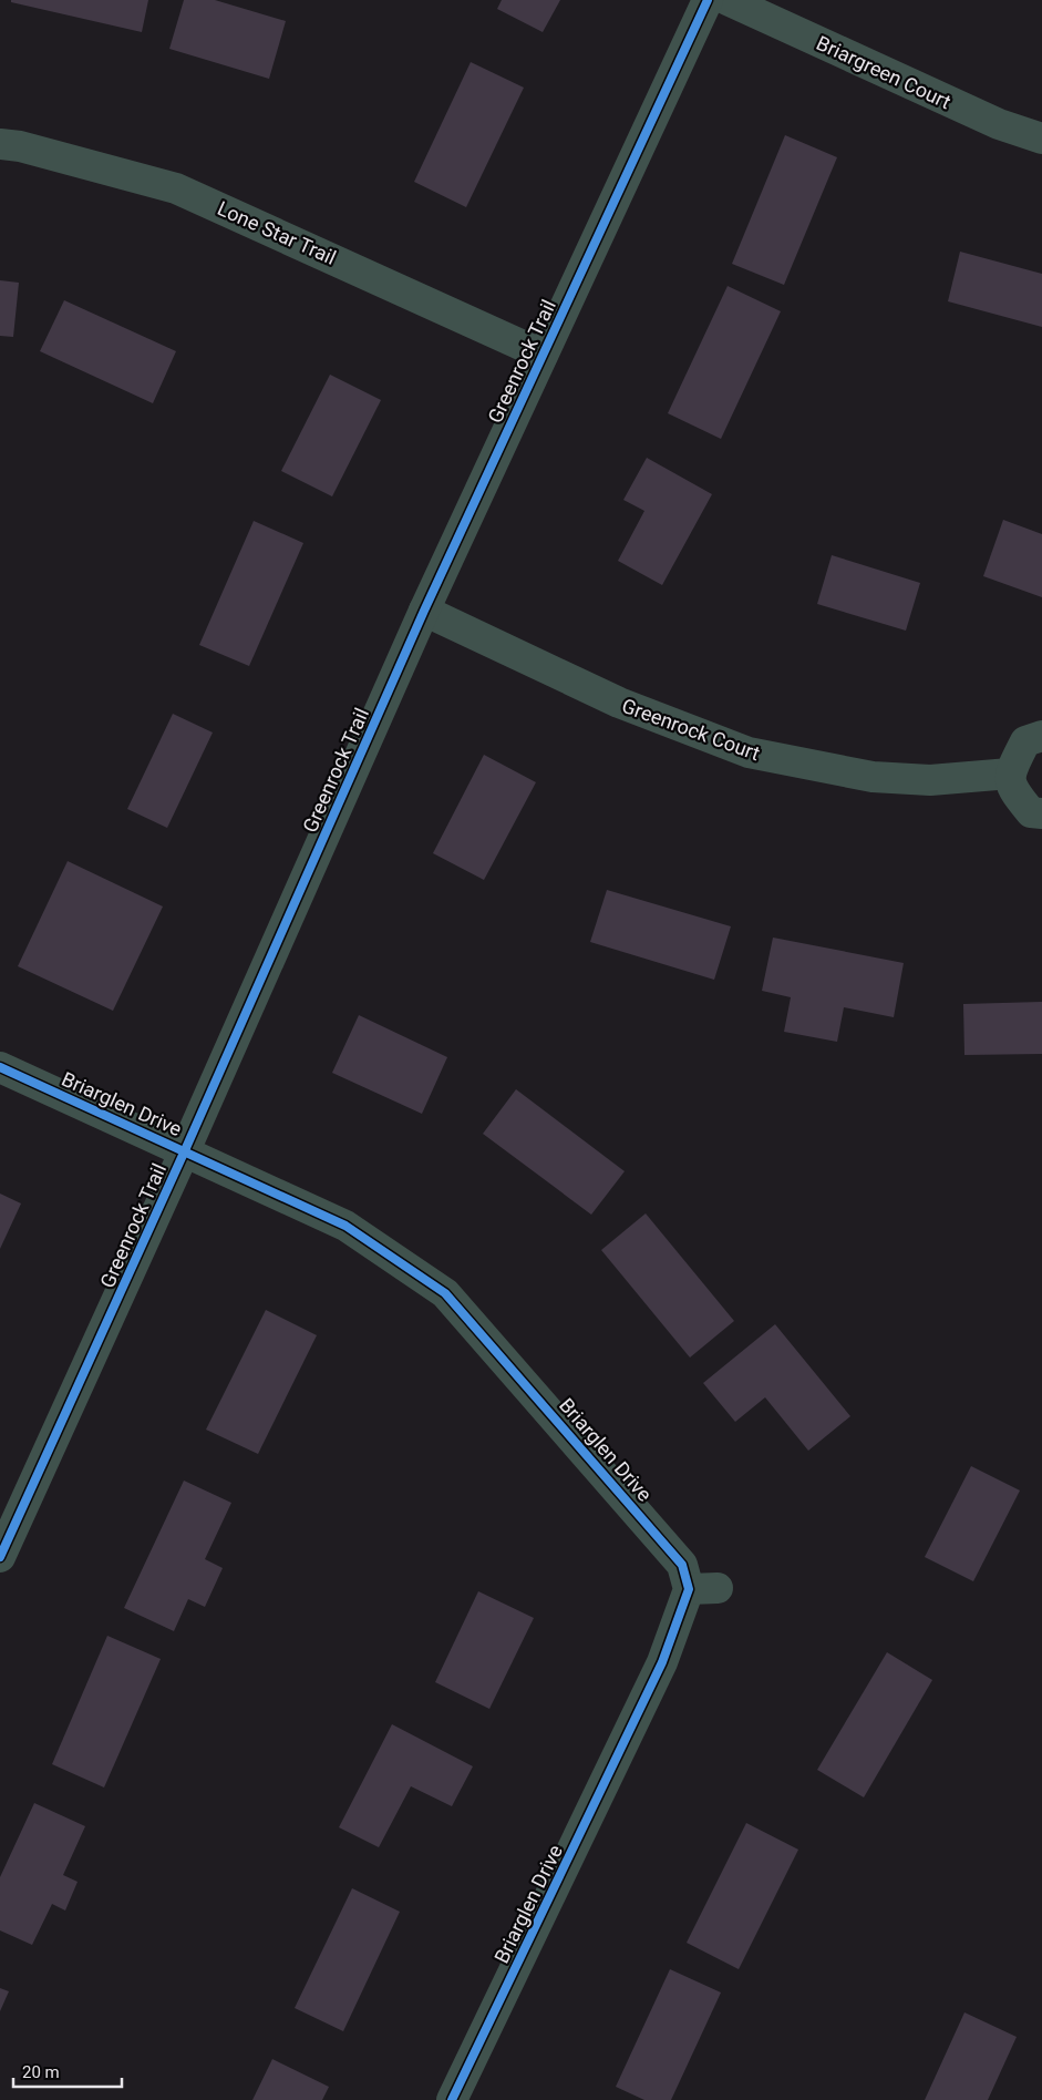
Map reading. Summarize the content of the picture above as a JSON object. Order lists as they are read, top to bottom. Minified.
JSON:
{"streets":{"street":["Briargreen Court","Lone Star Trail","Greenrock Trail","Greenrock Court","Briarglen Drive"]},"crossings":[["Lone Star Trail","Greenrock Trail"],["Greenrock Trail","Greenrock Court"],["Greenrock Trail","Briarglen Drive"]],"scale_bar":"20 m"}
